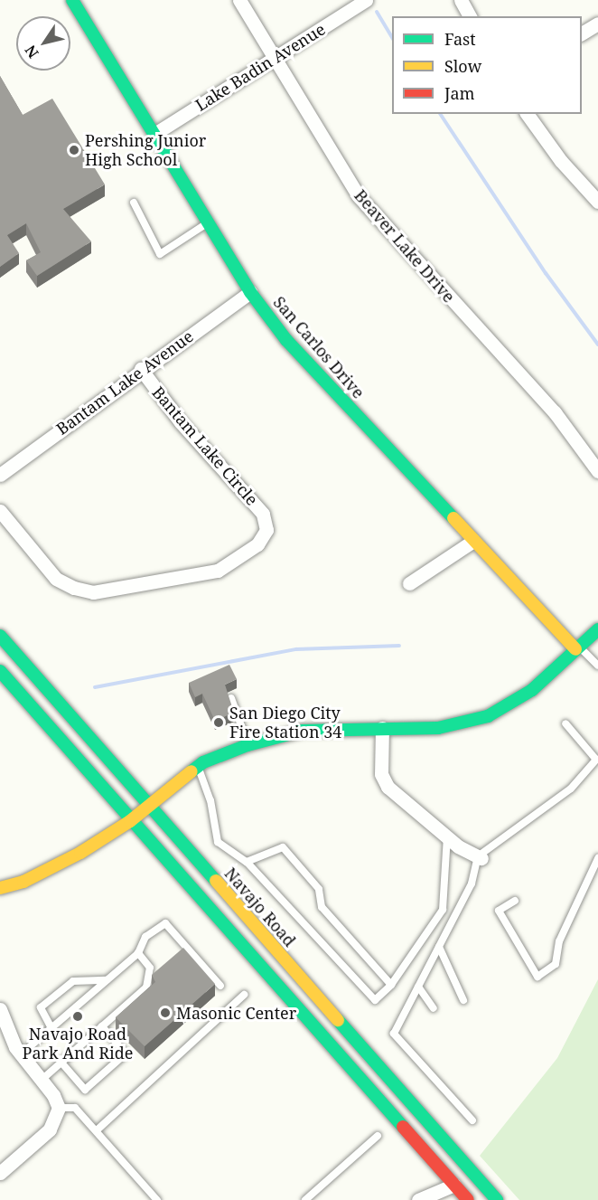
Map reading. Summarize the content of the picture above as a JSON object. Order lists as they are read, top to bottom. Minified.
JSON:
{"streets":{"street":["Lake Badin Avenue","Beaver Lake Drive","San Carlos Drive","Bantam Lake Avenue","Bantam Lake Circle","Navajo Road"]},"crossings":[["Lake Badin Avenue","Beaver Lake Drive"],["Lake Badin Avenue","San Carlos Drive"],["San Carlos Drive","Bantam Lake Avenue"],["Bantam Lake Avenue","Bantam Lake Circle"]],"places":["Pershing Junior High School","San Diego City Fire Station 34","Masonic Center","Navajo Road Park And Ride"],"legend":["Fast","Slow","Jam"],"north":"bottom left"}
